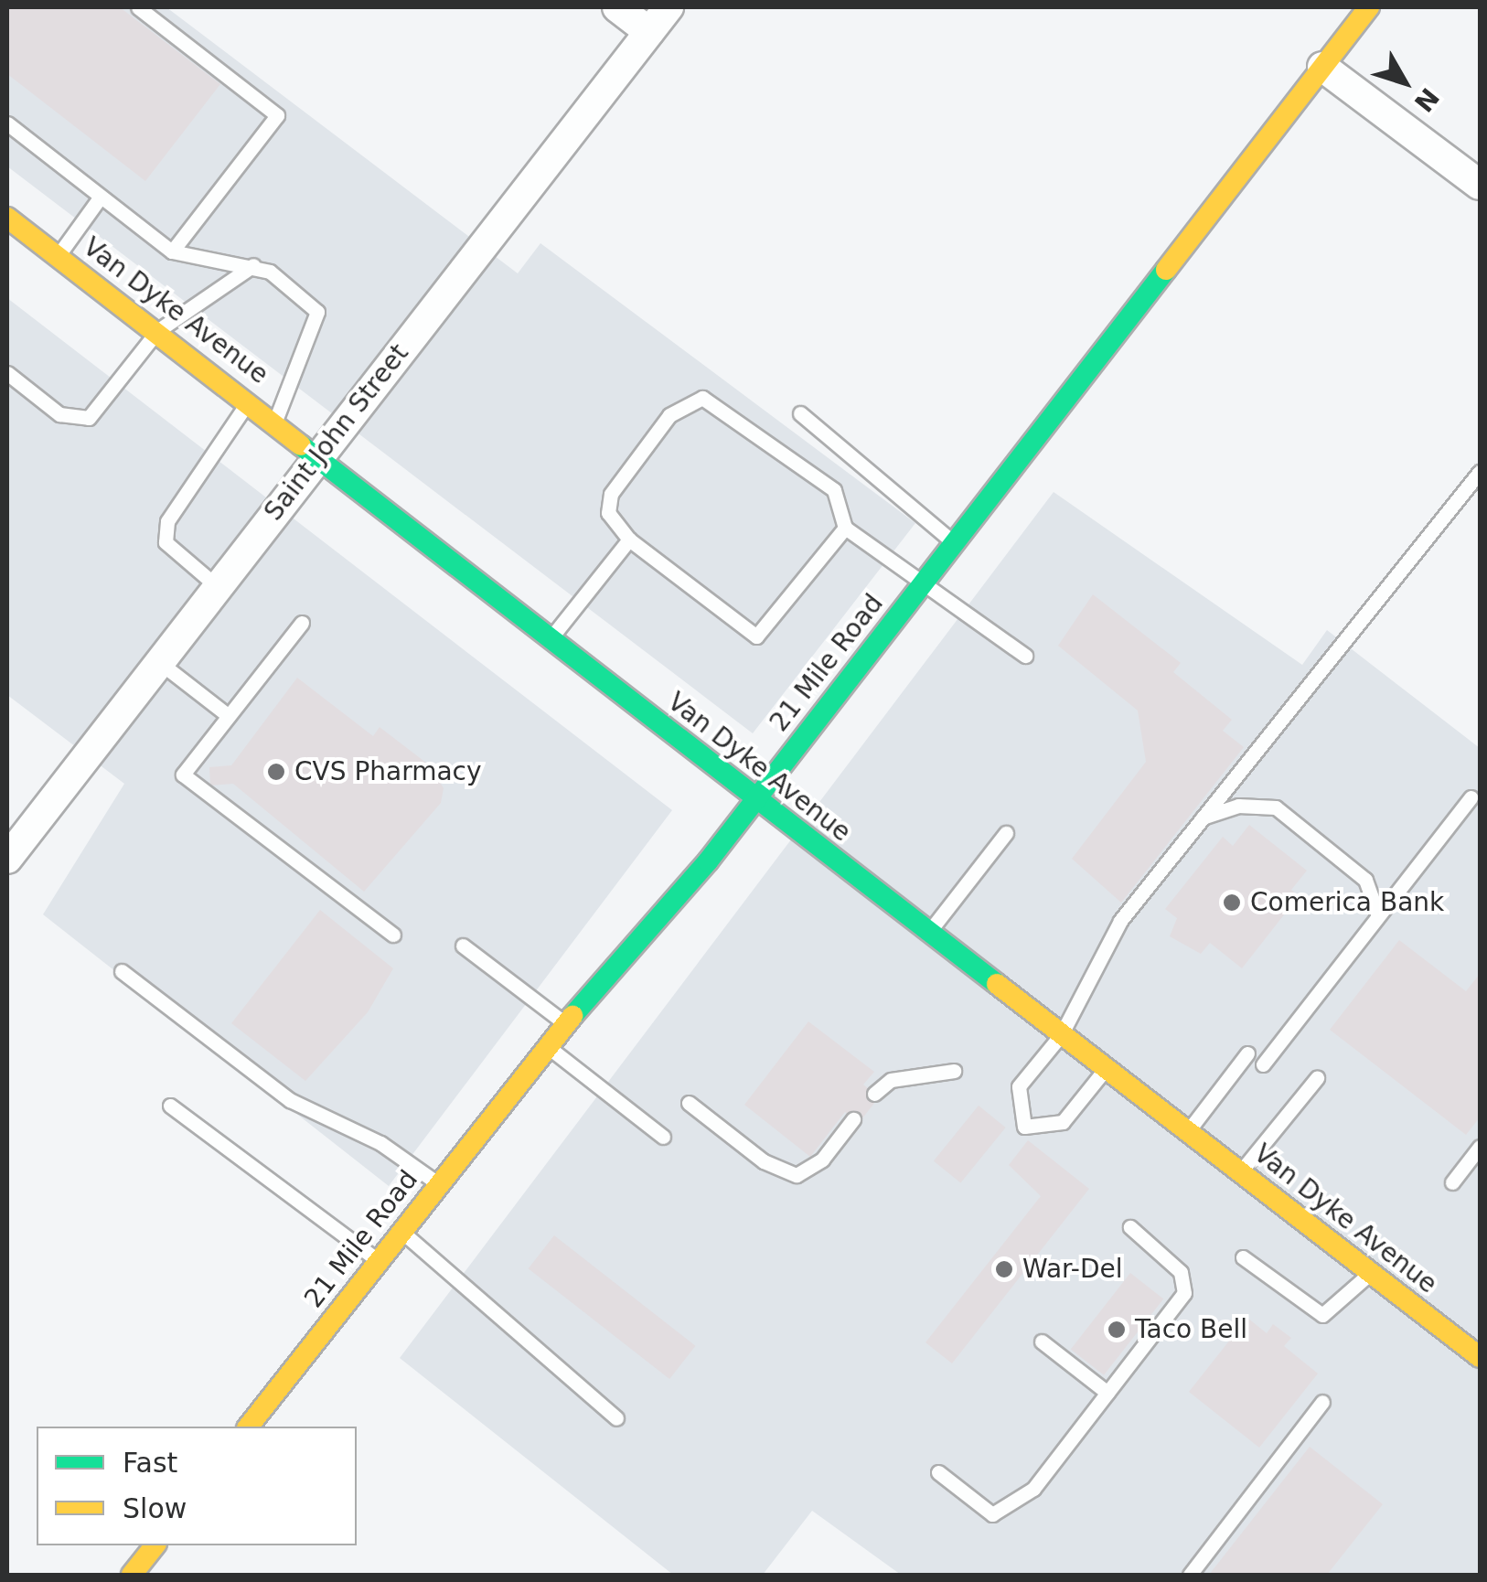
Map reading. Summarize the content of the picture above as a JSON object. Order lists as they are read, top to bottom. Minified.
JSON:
{"streets":{"main road":["Van Dyke Avenue","21 Mile Road"],"street":["Saint John Street"]},"crossings":[["Van Dyke Avenue","Saint John Street"],["Van Dyke Avenue","21 Mile Road"]],"places":["CVS Pharmacy","Comerica Bank","War-Del","Taco Bell"],"legend":["Fast","Slow"],"north":"bottom right"}
